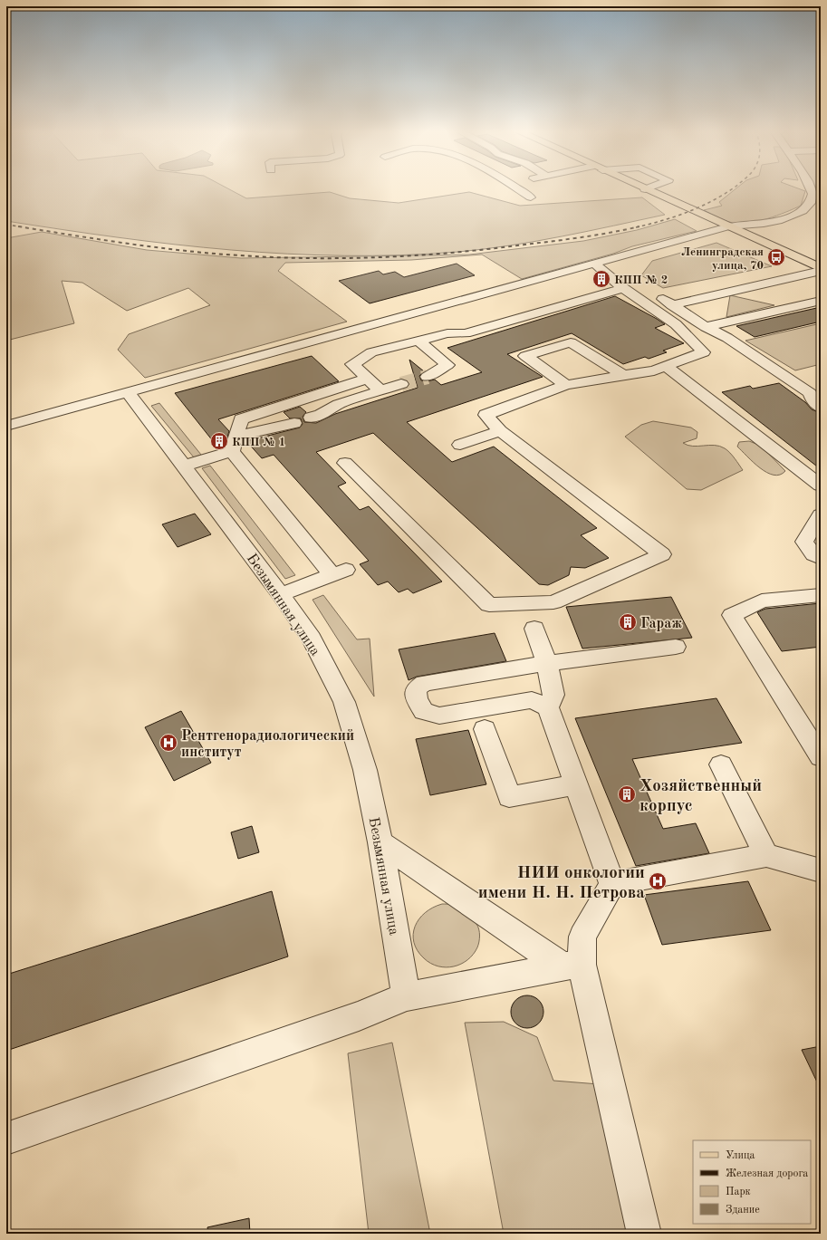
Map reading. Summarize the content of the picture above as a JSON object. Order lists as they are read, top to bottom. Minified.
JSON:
{"streets":{"street":["Безымянная улица"]},"places":{"bus stop":["Ленинградская улица, 70"],"building":["КПП № 2","КПП № 1","Гараж","Хозяйственный корпус"],"hospital":["Рентгенорадиологический институт","НИИ онкологии имени Н. Н. Петрова"]},"legend":["Улица","Железная дорога","Парк","Здание"]}
